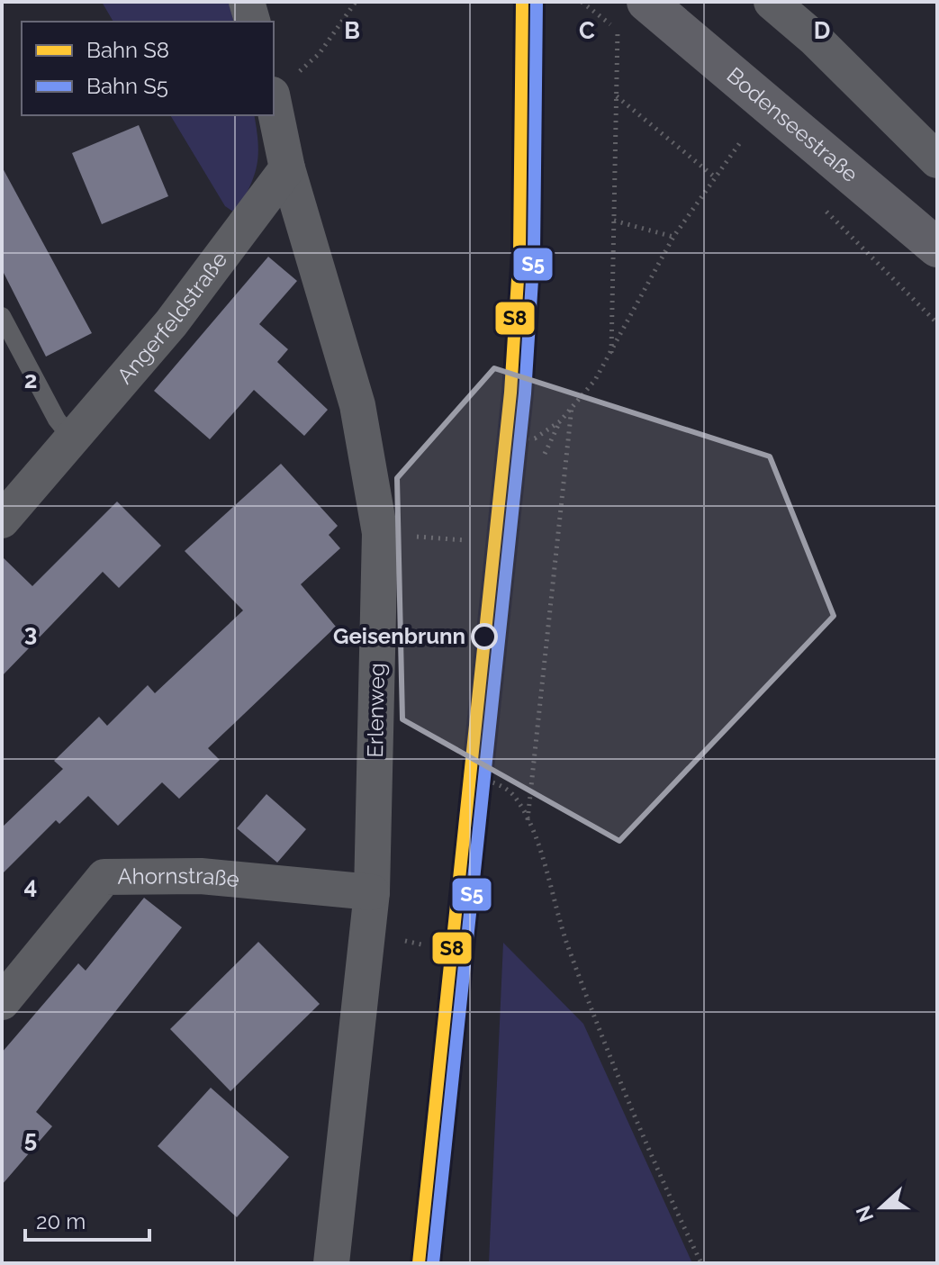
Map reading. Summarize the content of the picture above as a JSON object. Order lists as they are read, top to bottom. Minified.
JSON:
{"streets":{"main road":["Bodenseestraße"],"street":["Angerfeldstraße","Erlenweg","Ahornstraße"]},"crossings":[["Angerfeldstraße","Erlenweg"],["Erlenweg","Ahornstraße"]],"places":["Geisenbrunn"],"lines":["rail line S8","rail line S5"],"legend":["Bahn S8","Bahn S5"],"scale_bar":"20 m","north":"left","grid":{"columns":["B","C","D"],"rows":["2","3","4","5"]}}
